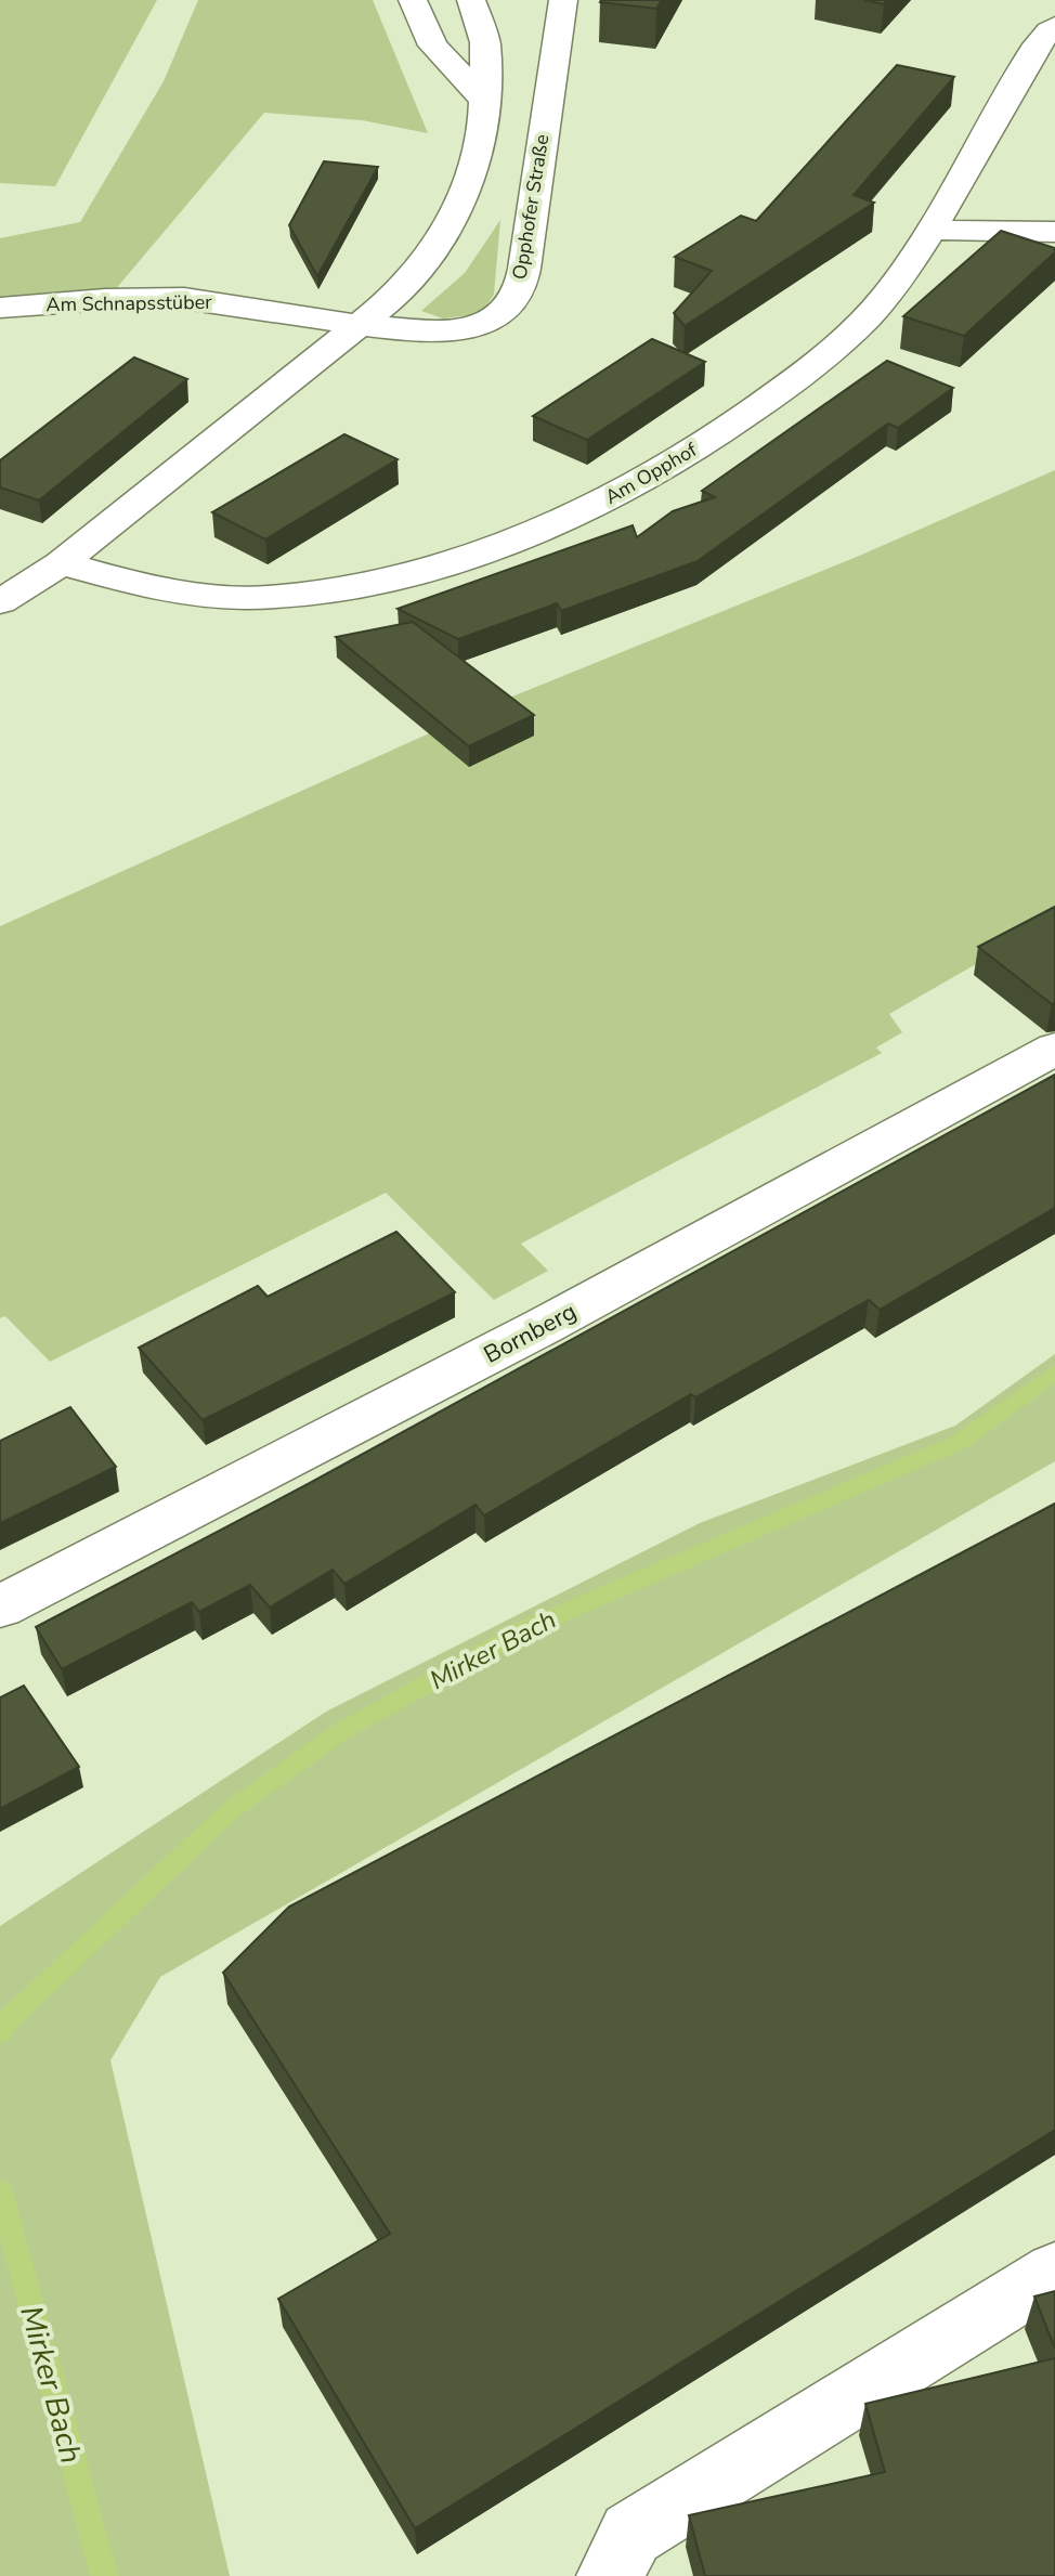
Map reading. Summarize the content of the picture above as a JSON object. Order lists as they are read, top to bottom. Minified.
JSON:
{"streets":{"street":["Opphofer Straße","Am Schnapsstüber","Am Opphof","Bornberg"]},"crossings":[["Opphofer Straße","Am Schnapsstüber"]],"water":["Mirker Bach"]}
